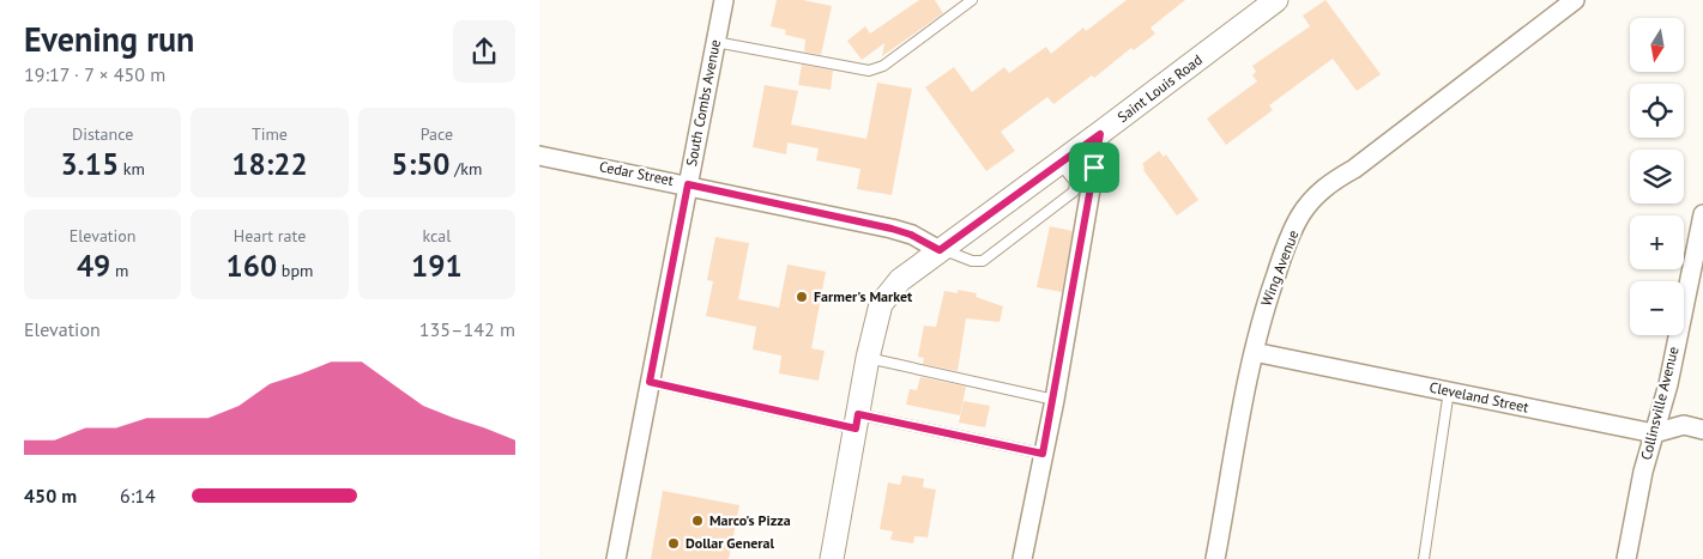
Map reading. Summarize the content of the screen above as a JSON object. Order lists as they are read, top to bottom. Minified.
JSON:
{"streets":{"street":["Saint Louis Road","South Combs Avenue","Cedar Street","Wing Avenue","Cleveland Street","Collinsville Avenue"]},"crossings":[["Saint Louis Road","Cedar Street"],["South Combs Avenue","Cedar Street"],["Wing Avenue","Cleveland Street"],["Cleveland Street","Collinsville Avenue"]],"places":["Farmer's Market","Marco's Pizza","Dollar General"],"north":"bottom","page":{"heading":["Evening run","19:17 · 7 × 450 m"],"map_buttons":["+","−"],"stats":[["Distance","3.15 km"],["Time","18:22"],["Pace","5:50 /km"],["Elevation","49 m"],["Heart rate","160 bpm"],["kcal","191"]],"chart":["Elevation","135–142 m"],"list":[{"name":"450 m","note":"6:14"}]}}
